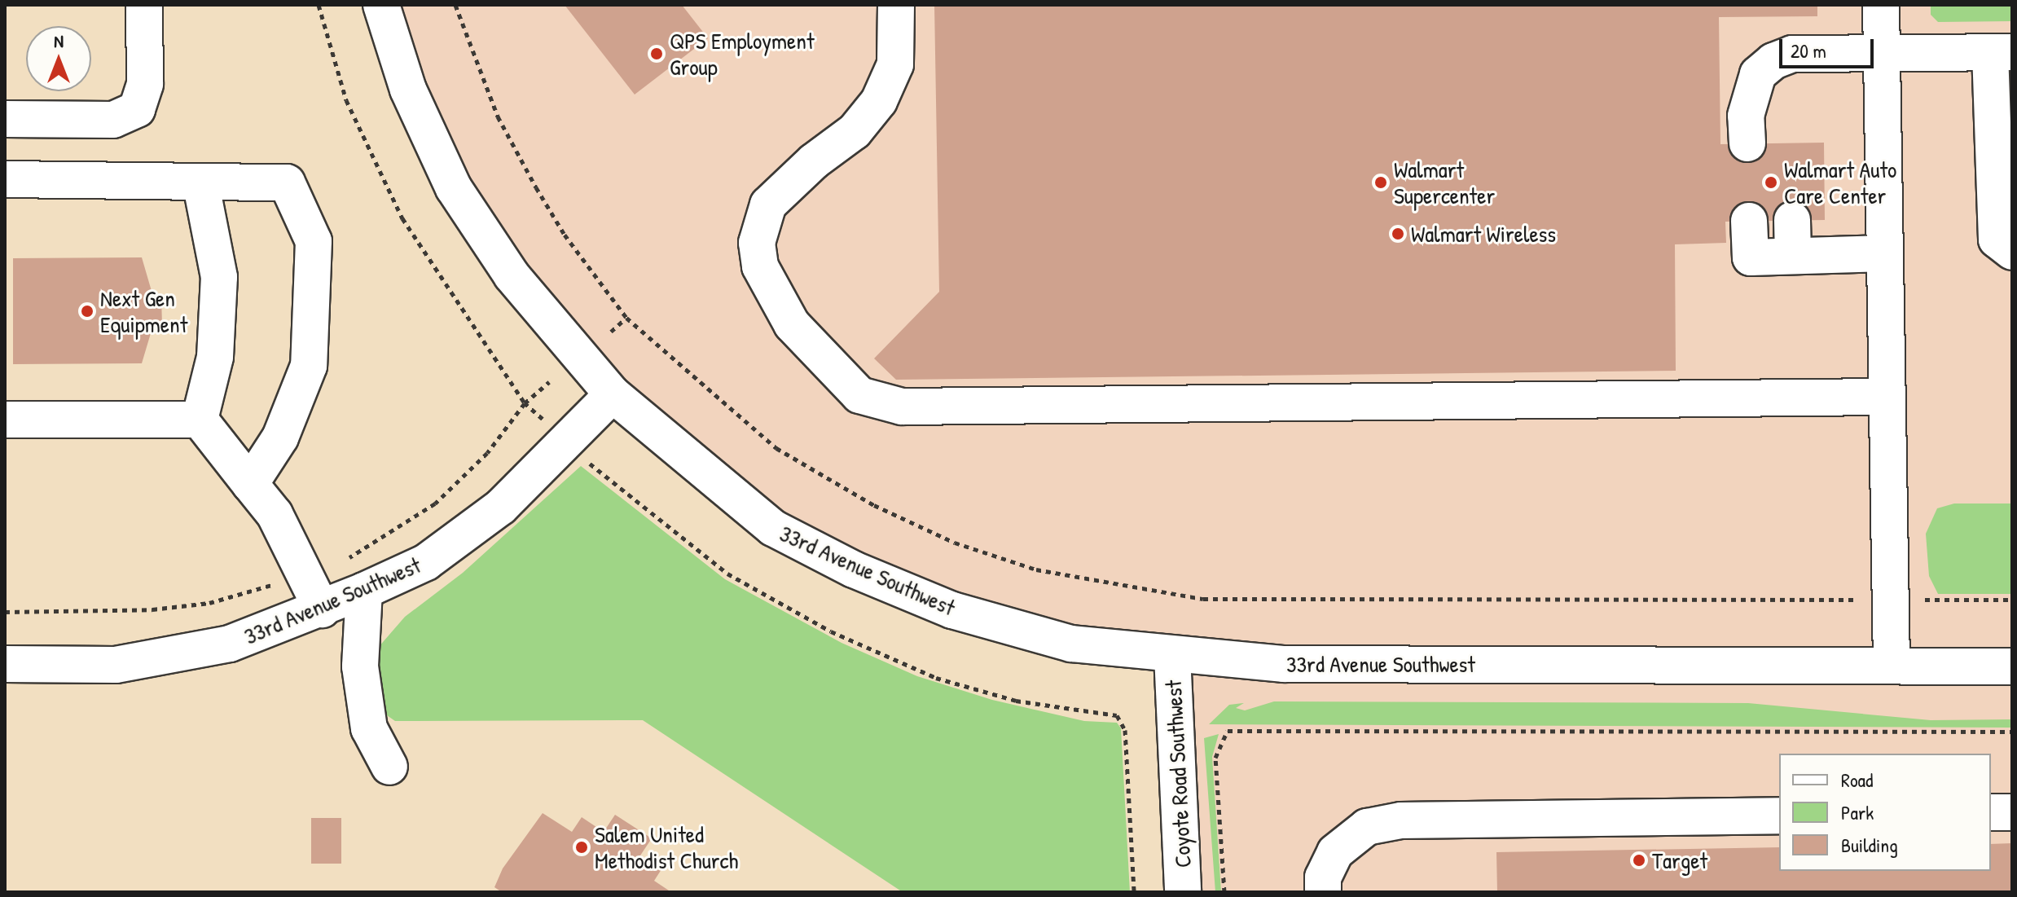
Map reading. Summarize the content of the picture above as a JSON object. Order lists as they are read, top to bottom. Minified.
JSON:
{"streets":{"street":["33rd Avenue Southwest","Coyote Road Southwest"]},"crossings":[["33rd Avenue Southwest","Coyote Road Southwest"]],"places":["QPS Employment Group","Walmart Supercenter","Walmart Auto Care Center","Walmart Wireless","Next Gen Equipment","Salem United Methodist Church","Target"],"legend":["Road","Park","Building"],"scale_bar":"20 m","north":"top"}
